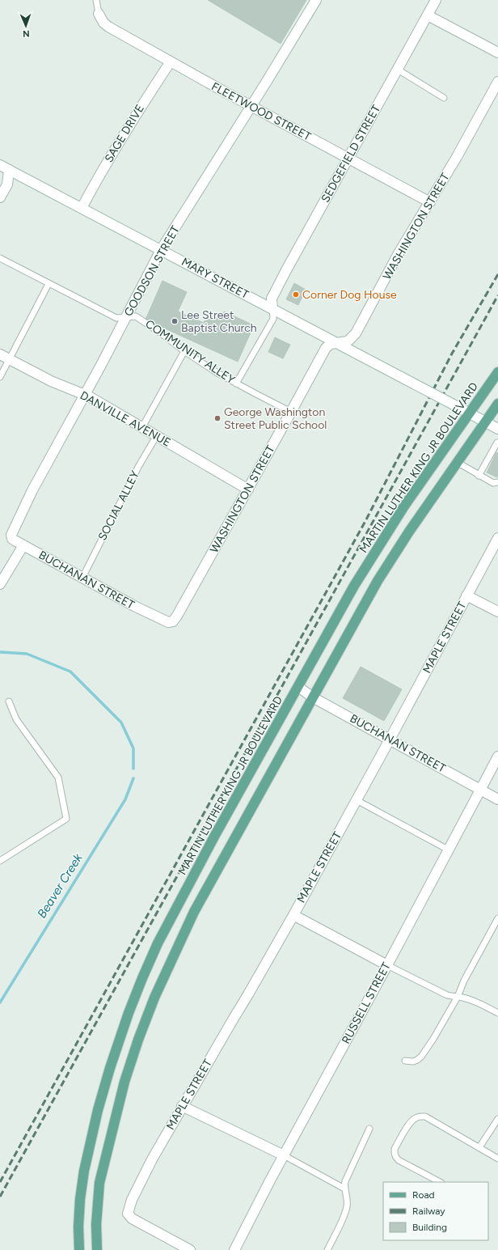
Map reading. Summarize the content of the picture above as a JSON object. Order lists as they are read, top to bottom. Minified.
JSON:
{"streets":{"main road":["MARTIN LUTHER KING JR BOULEVARD"],"street":["FLEETWOOD STREET","SAGE DRIVE","SEDGEFIELD STREET","WASHINGTON STREET","GOODSON STREET","MARY STREET","DANVILLE AVENUE","BUCHANAN STREET","MAPLE STREET","RUSSELL STREET"],"lane":["COMMUNITY ALLEY","SOCIAL ALLEY"]},"crossings":[["FLEETWOOD STREET","SAGE DRIVE"],["FLEETWOOD STREET","SEDGEFIELD STREET"],["FLEETWOOD STREET","WASHINGTON STREET"],["FLEETWOOD STREET","GOODSON STREET"],["SAGE DRIVE","MARY STREET"],["SEDGEFIELD STREET","MARY STREET"],["WASHINGTON STREET","MARY STREET"],["WASHINGTON STREET","COMMUNITY ALLEY"],["WASHINGTON STREET","DANVILLE AVENUE"],["WASHINGTON STREET","BUCHANAN STREET"],["GOODSON STREET","MARY STREET"],["GOODSON STREET","COMMUNITY ALLEY"],["GOODSON STREET","DANVILLE AVENUE"],["GOODSON STREET","BUCHANAN STREET"],["MARY STREET","MARTIN LUTHER KING JR BOULEVARD"],["DANVILLE AVENUE","SOCIAL ALLEY"],["MARTIN LUTHER KING JR BOULEVARD","BUCHANAN STREET"],["SOCIAL ALLEY","BUCHANAN STREET"],["BUCHANAN STREET","MAPLE STREET"],["BUCHANAN STREET","RUSSELL STREET"]],"water":["Beaver Creek"],"places":["Corner Dog House","Lee Street Baptist Church","George Washington Street Public School"],"legend":["Road","Railway","Building"],"north":"bottom"}
